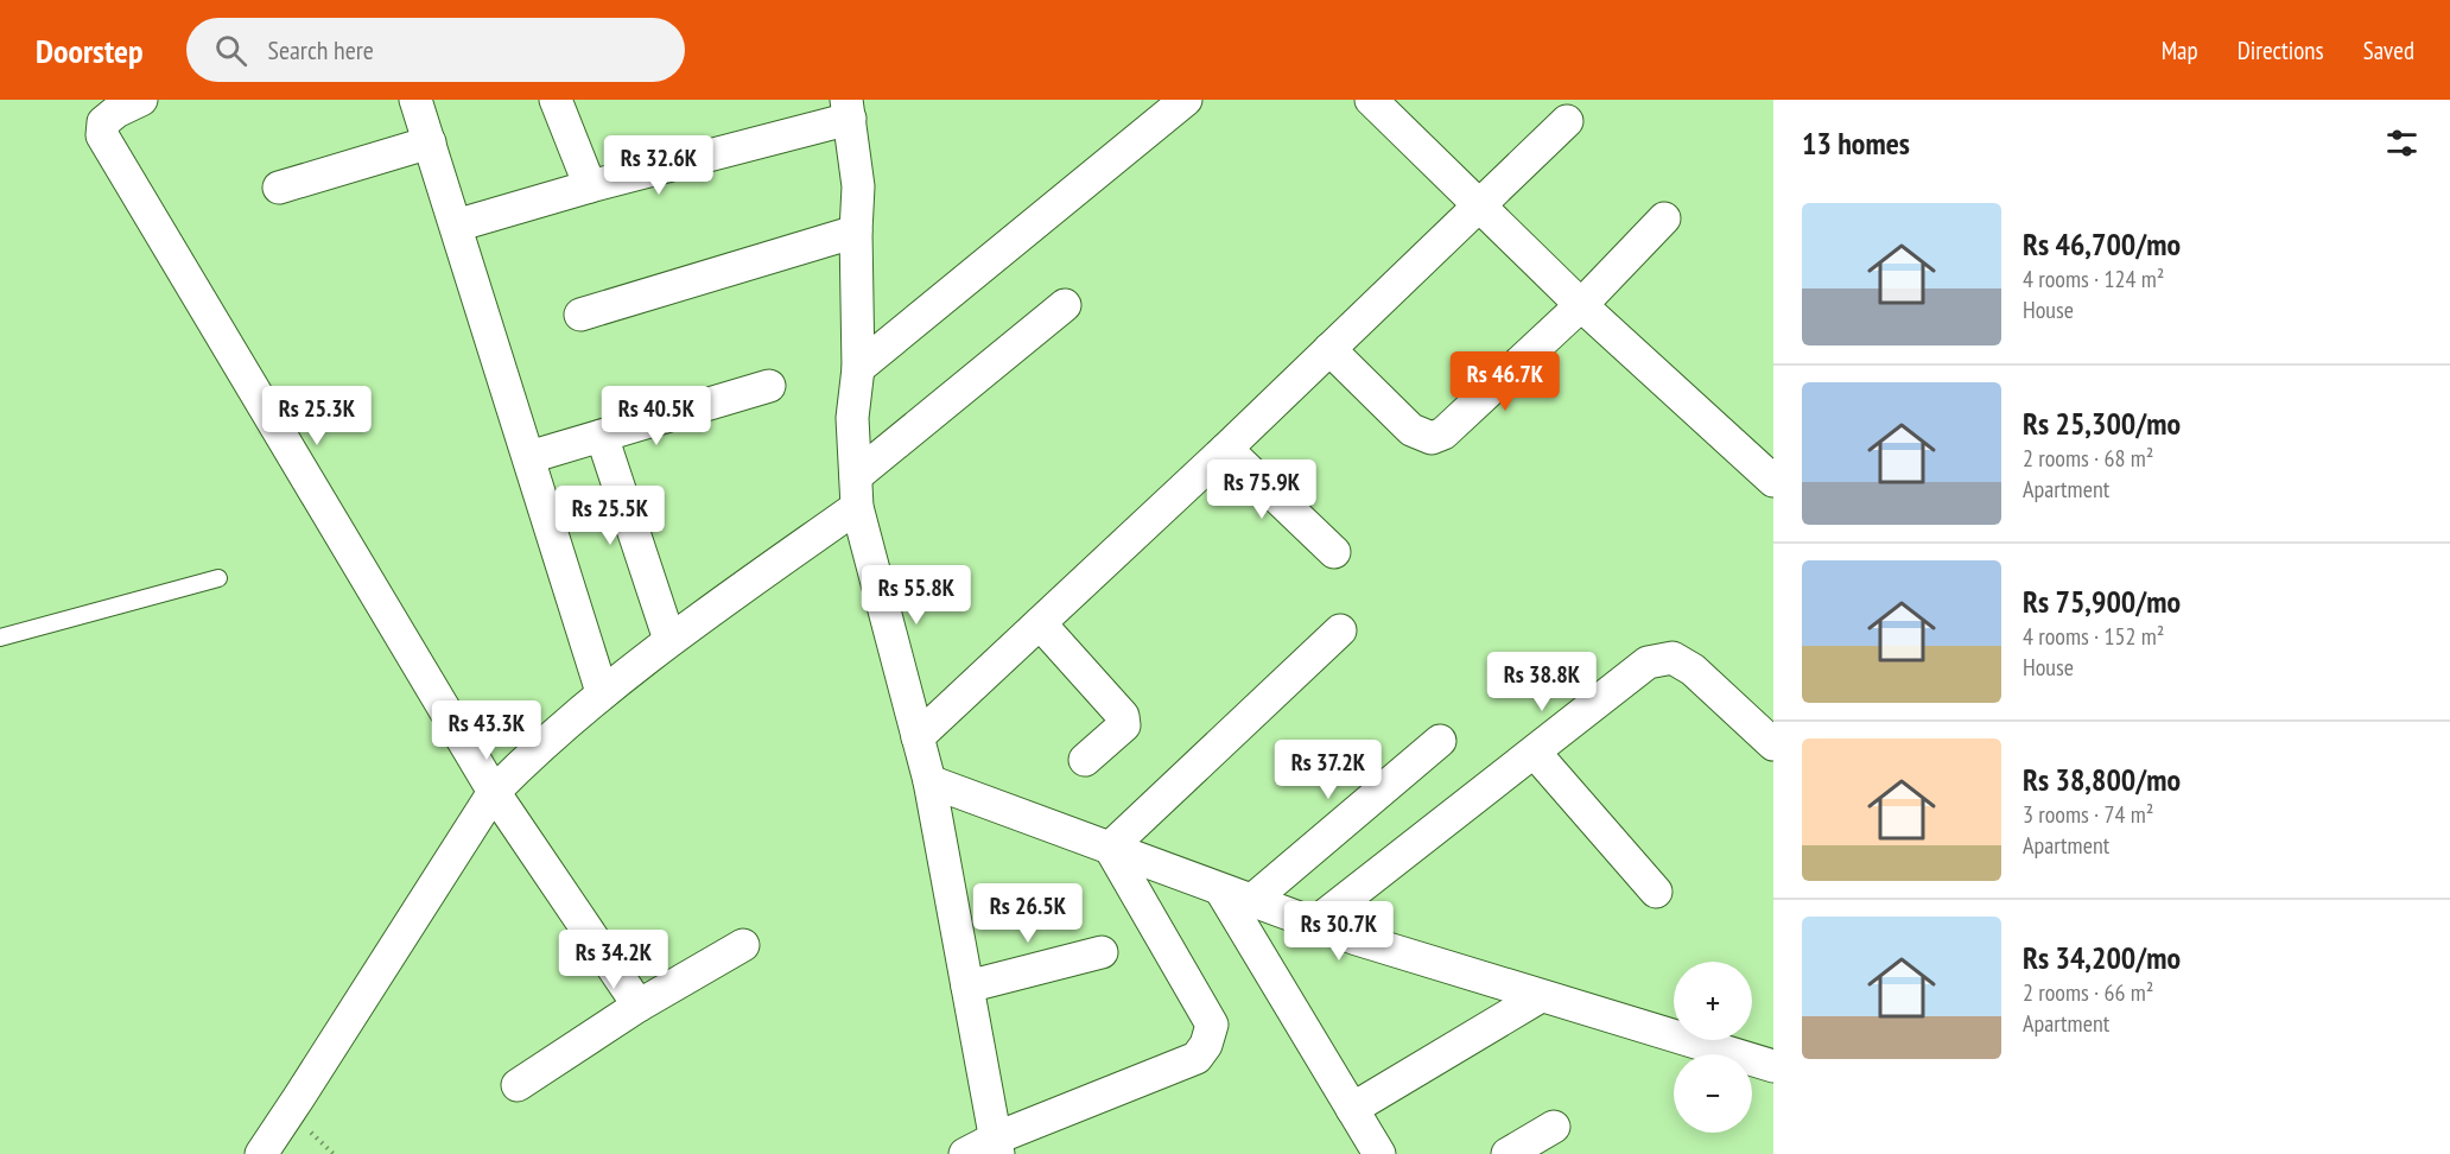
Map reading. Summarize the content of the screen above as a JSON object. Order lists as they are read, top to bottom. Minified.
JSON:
{"page":{"header":"Doorstep","search":"Search here","nav":["Map","Directions","Saved"],"heading":"13 homes","price":["Rs 32.6K","Rs 46.7K","Rs 25.3K","Rs 40.5K","Rs 75.9K","Rs 25.5K","Rs 55.8K","Rs 38.8K","Rs 43.3K","Rs 37.2K","Rs 26.5K","Rs 30.7K","Rs 34.2K"],"list":[{"name":"Rs 46,700/mo","note":"4 rooms · 124 m² · House"},{"name":"Rs 25,300/mo","note":"2 rooms · 68 m² · Apartment"},{"name":"Rs 75,900/mo","note":"4 rooms · 152 m² · House"},{"name":"Rs 38,800/mo","note":"3 rooms · 74 m² · Apartment"},{"name":"Rs 34,200/mo","note":"2 rooms · 66 m² · Apartment"}],"map_buttons":["+","−"]}}
